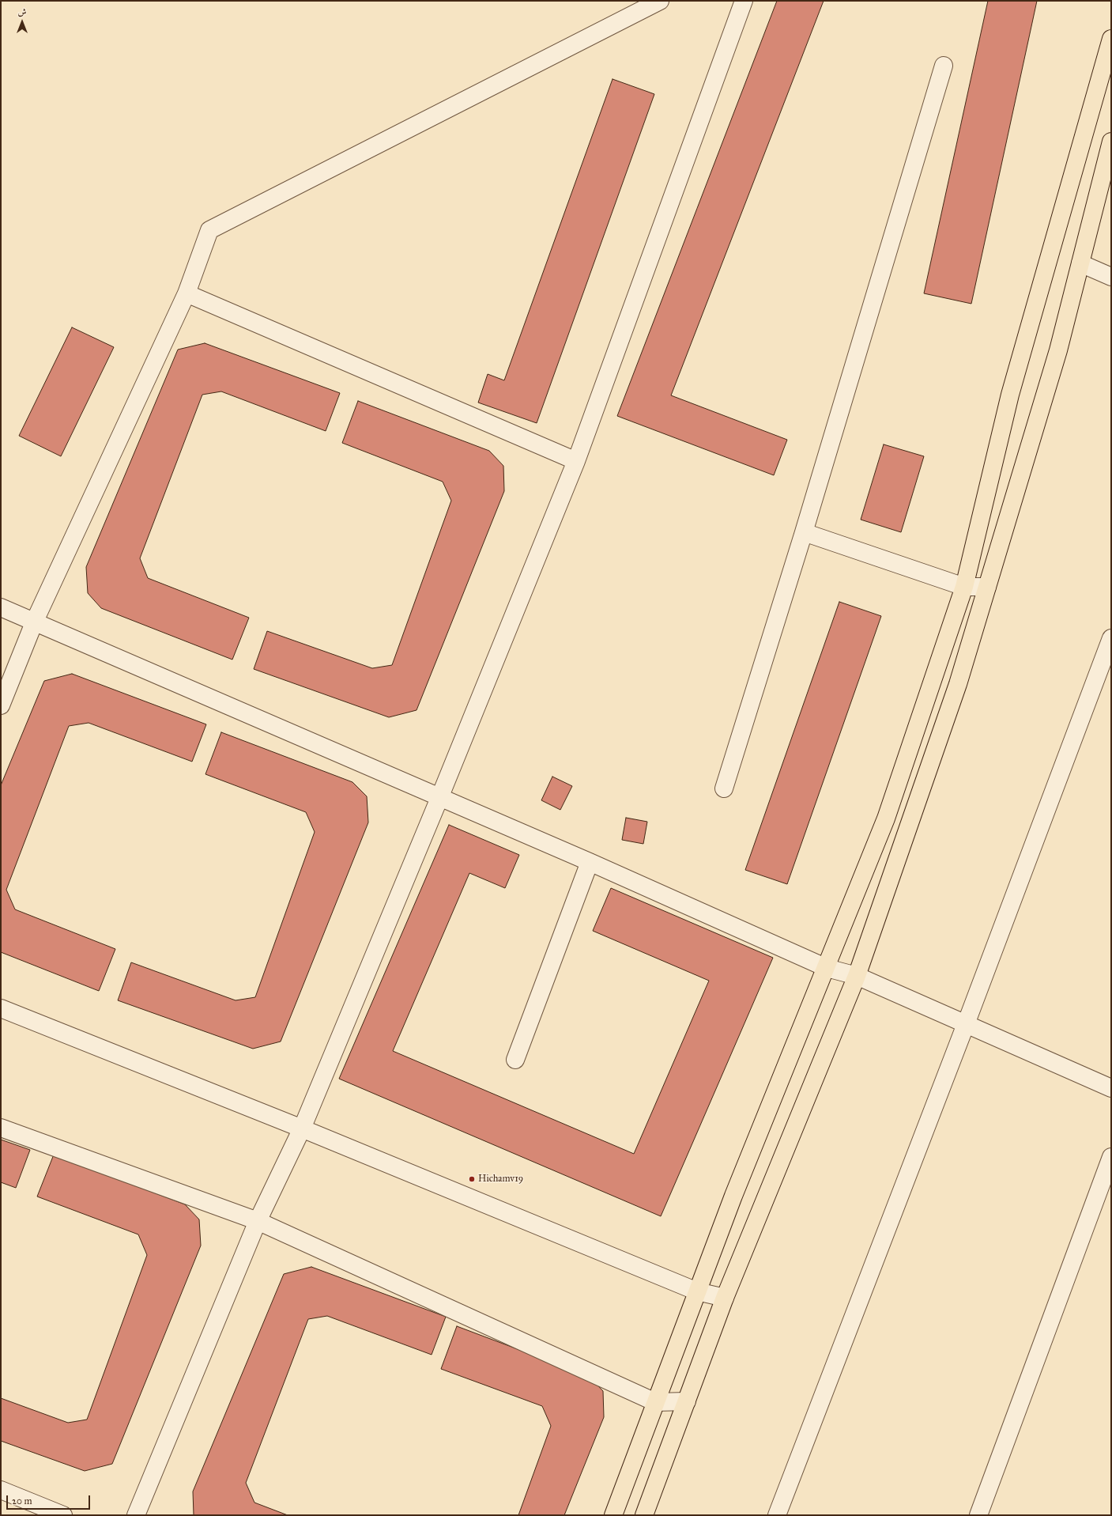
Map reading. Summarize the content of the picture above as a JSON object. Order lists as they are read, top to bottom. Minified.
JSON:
{"places":["Hichamv19"],"scale_bar":"20 m","north":"top"}
